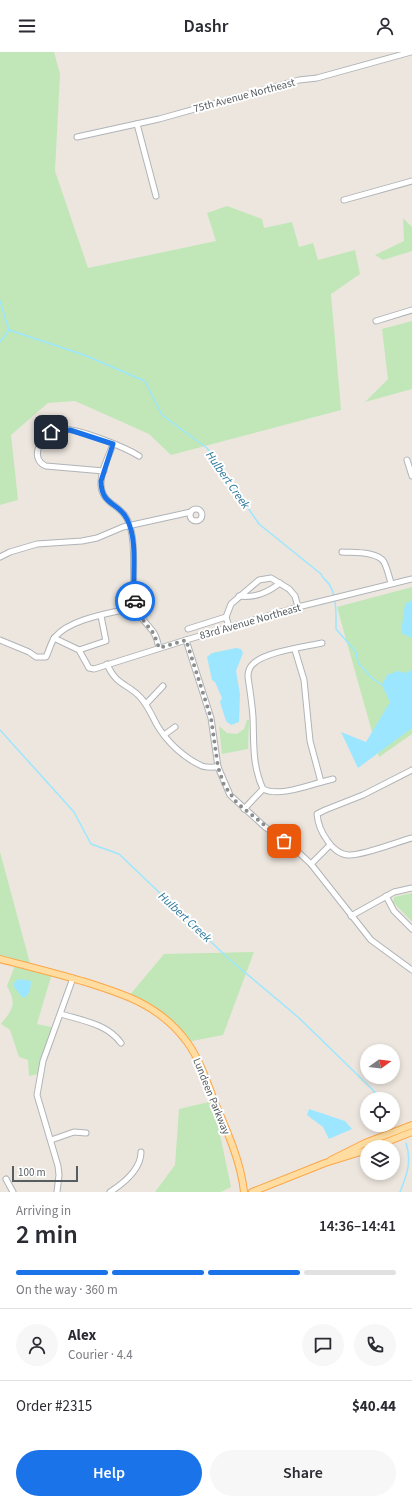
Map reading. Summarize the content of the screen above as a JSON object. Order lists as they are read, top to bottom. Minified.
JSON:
{"streets":{"main road":["Lundeen Parkway"],"street":["75th Avenue Northeast","83rd Avenue Northeast"]},"water":["Hulbert Creek"],"scale_bar":"100 m","north":"right","page":{"header":"Dashr","scale":"100 m","heading":["2 min","Arriving in","14:36–14:41"],"panel":["Alex","Courier · 4.4","Order #2315","$40.44"],"bar":"On the way · 360 m","buttons":["Help","Share"]}}
